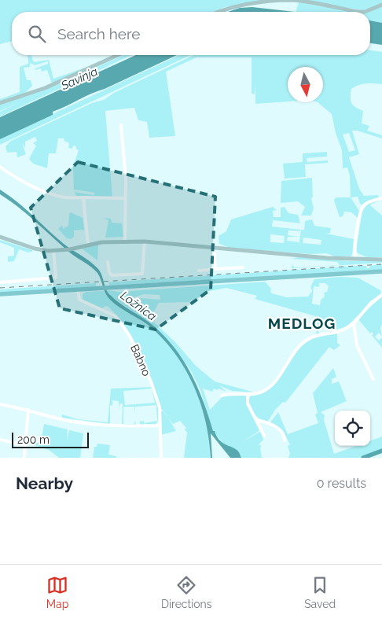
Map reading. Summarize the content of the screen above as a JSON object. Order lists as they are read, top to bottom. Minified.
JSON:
{"streets":{"street":["Babno"]},"districts":["MEDLOG"],"water":["Savinja","Ložnica"],"scale_bar":"200 m","north":"bottom","page":{"search":"Search here","scale":"200 m","heading":["Nearby","0 results"],"nav":["Map","Directions","Saved"]}}
